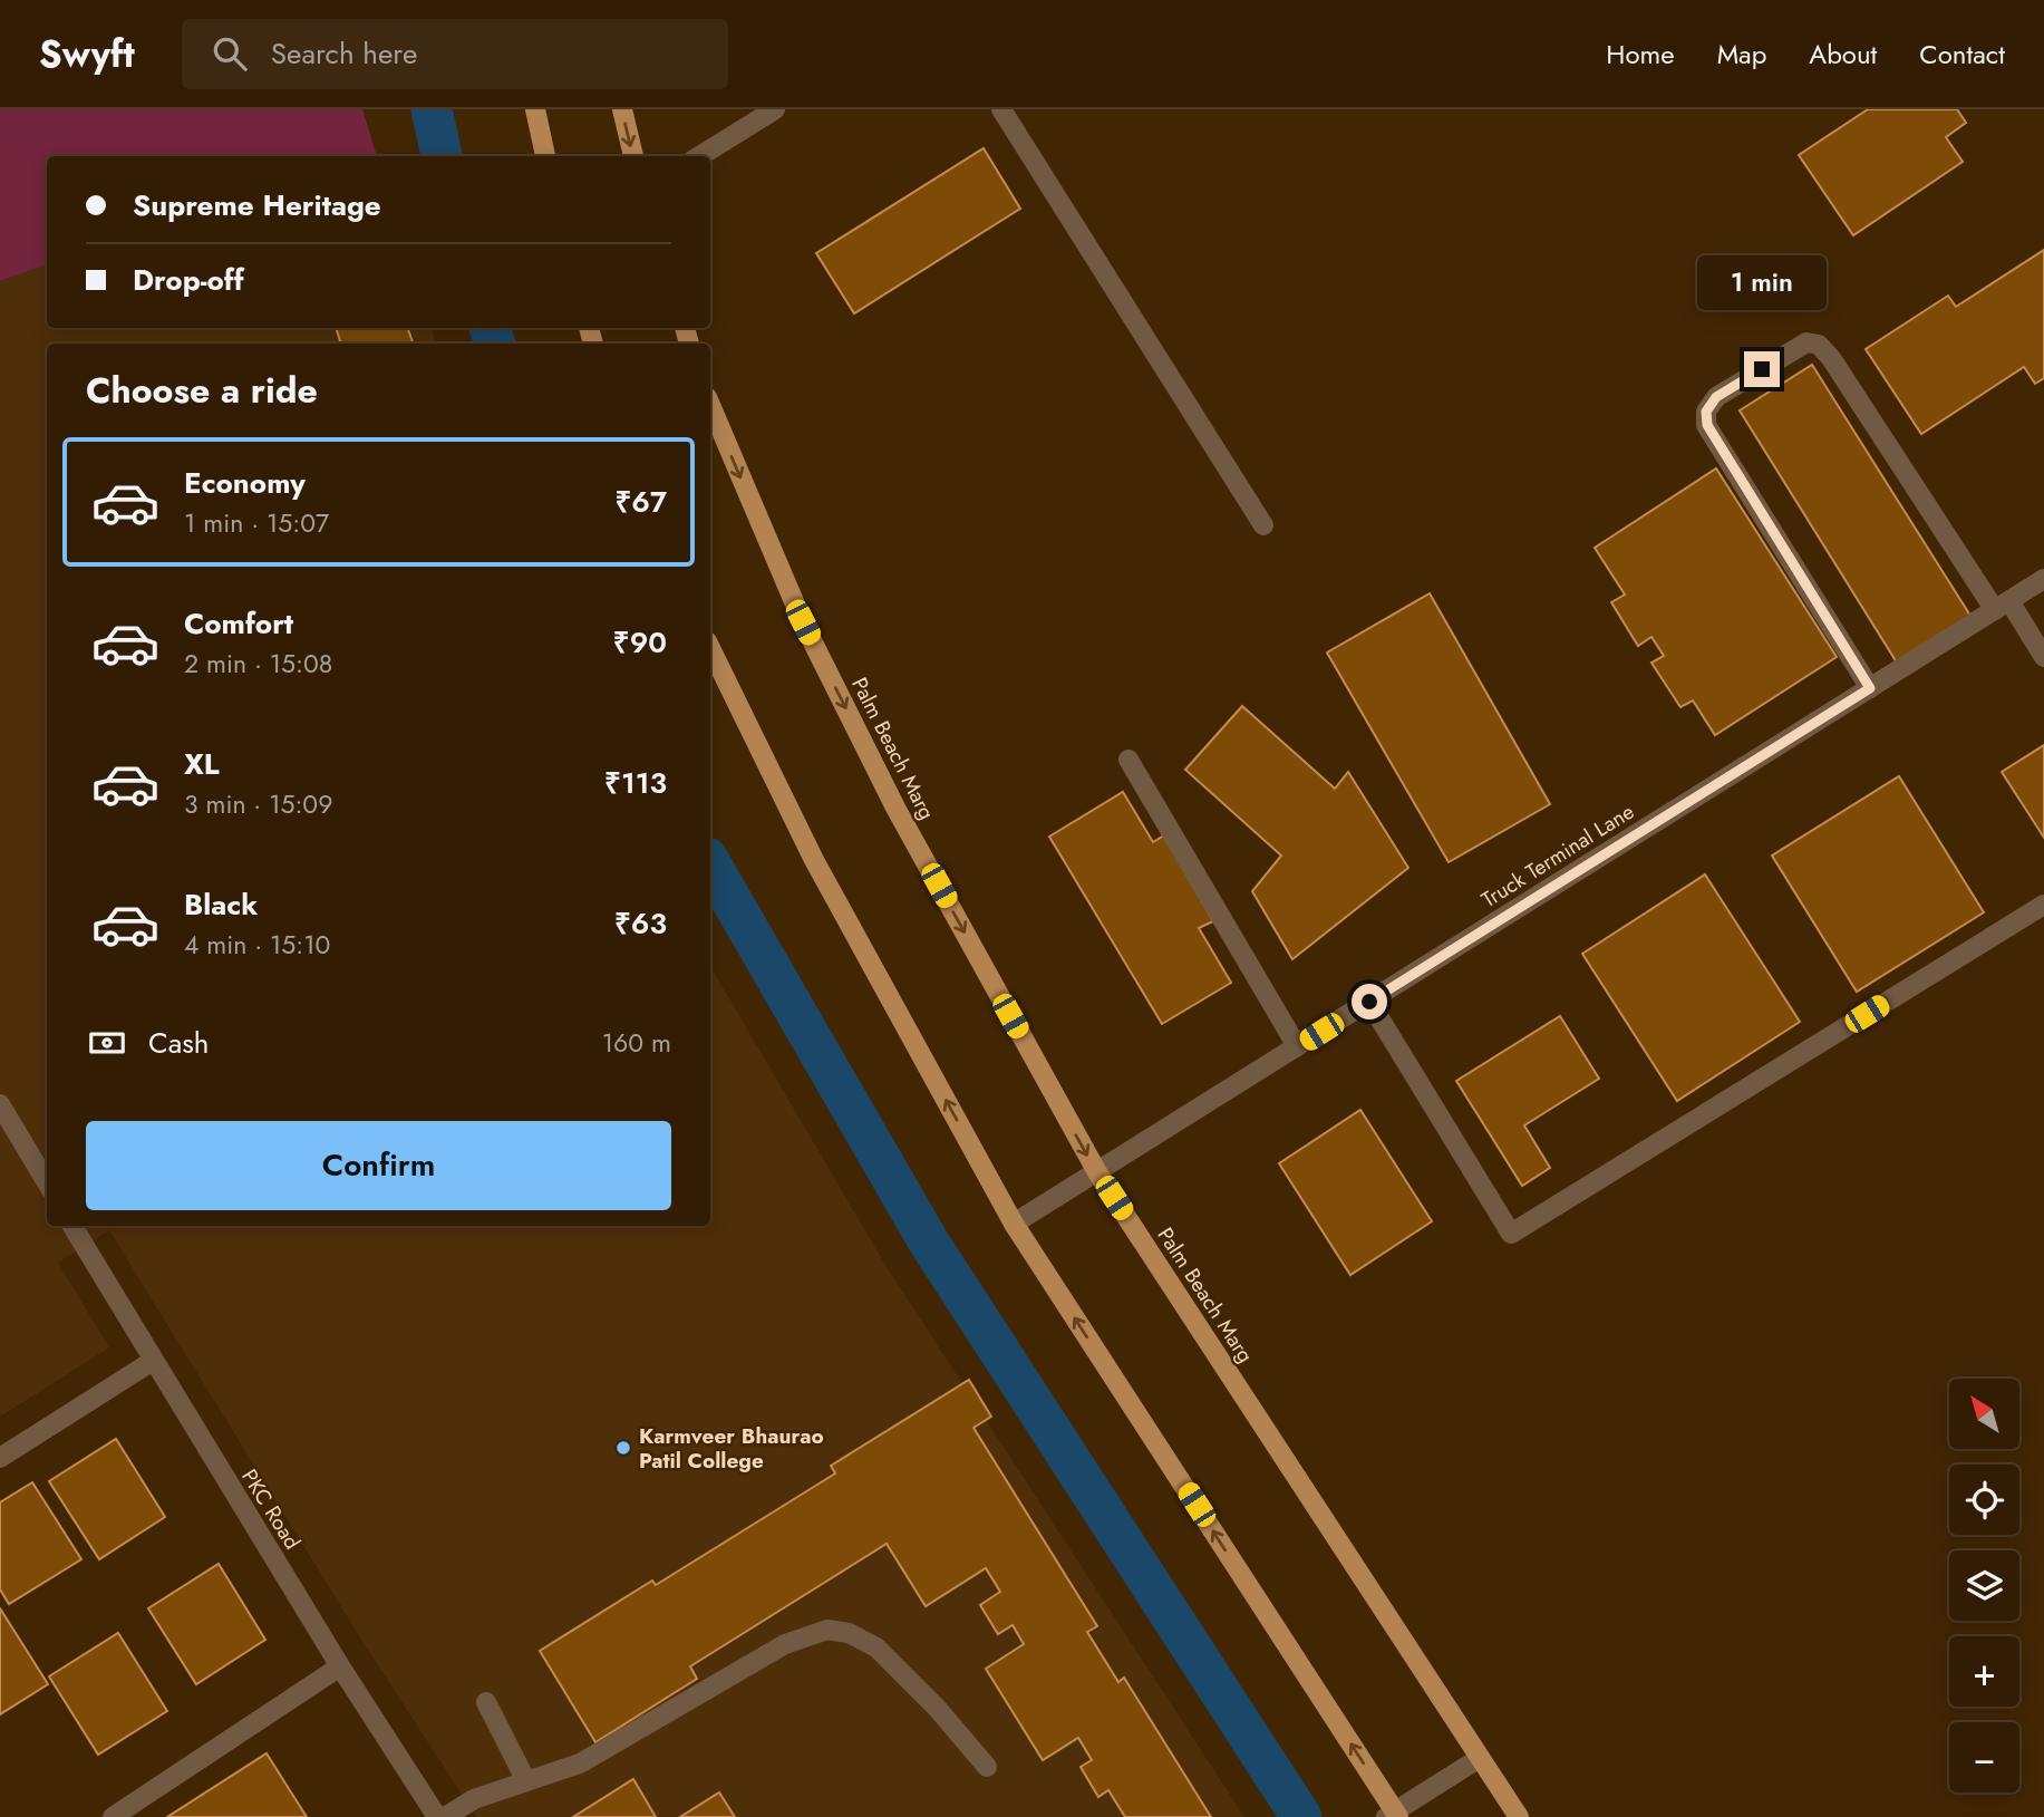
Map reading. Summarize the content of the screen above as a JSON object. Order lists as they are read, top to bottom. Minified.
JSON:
{"streets":{"main road":["Palm Beach Marg"],"street":["Truck Terminal Lane","PKC Road"]},"crossings":[["Palm Beach Marg","Truck Terminal Lane"]],"places":["Karmveer Bhaurao Patil College"],"north":"top left","page":{"header":"Swyft","search":"Search here","nav":["Home","Map","About","Contact"],"banner":["Supreme Heritage","Drop-off"],"bubble":"1 min","heading":"Choose a ride","list":[{"name":"Economy","note":"1 min · 15:07","value":"₹67"},{"name":"Comfort","note":"2 min · 15:08","value":"₹90"},{"name":"XL","note":"3 min · 15:09","value":"₹113"},{"name":"Black","note":"4 min · 15:10","value":"₹63"}],"pay":["Cash","160 m"],"buttons":"Confirm","map_buttons":["+","−"]}}
